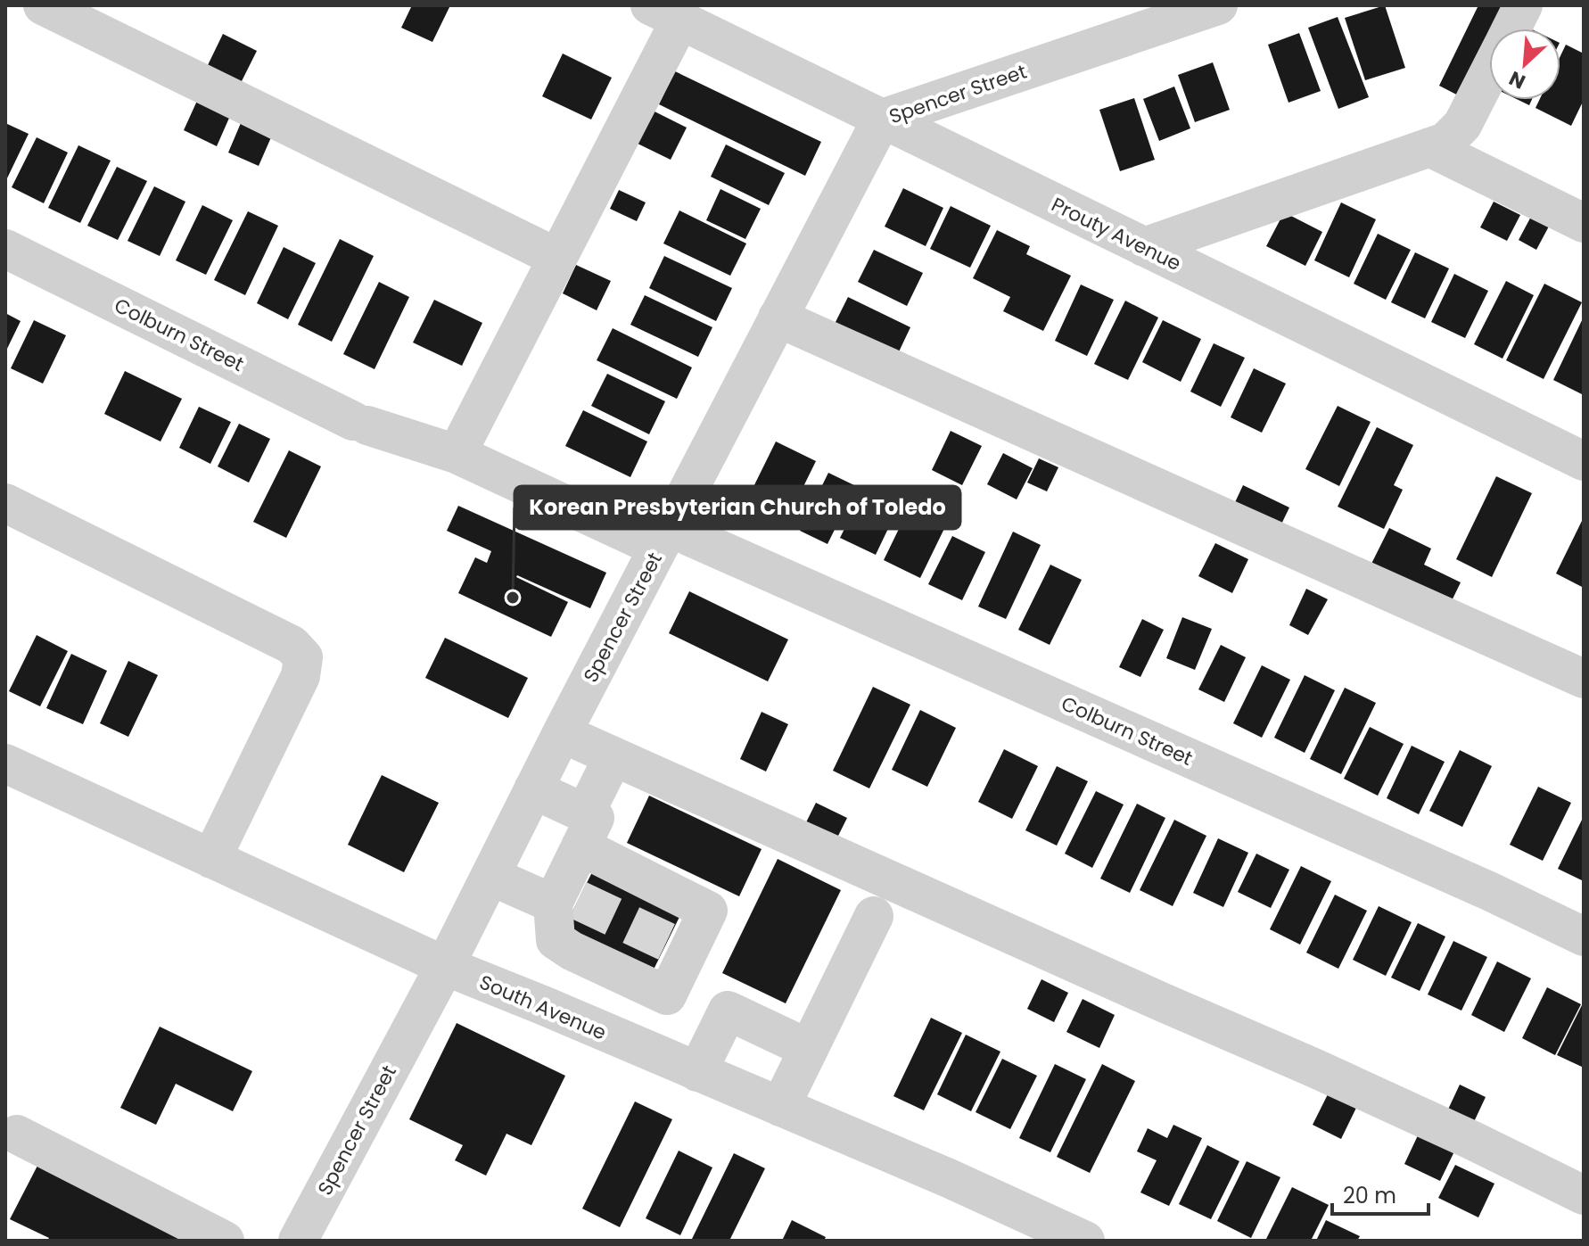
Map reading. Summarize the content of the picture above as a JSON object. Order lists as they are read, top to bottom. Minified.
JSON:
{"streets":{"street":["Spencer Street","Prouty Avenue","Colburn Street","South Avenue"]},"crossings":[["Spencer Street","Prouty Avenue"],["Spencer Street","Colburn Street"],["Spencer Street","South Avenue"]],"places":["Korean Presbyterian Church of Toledo"],"scale_bar":"20 m","north":"bottom left"}
